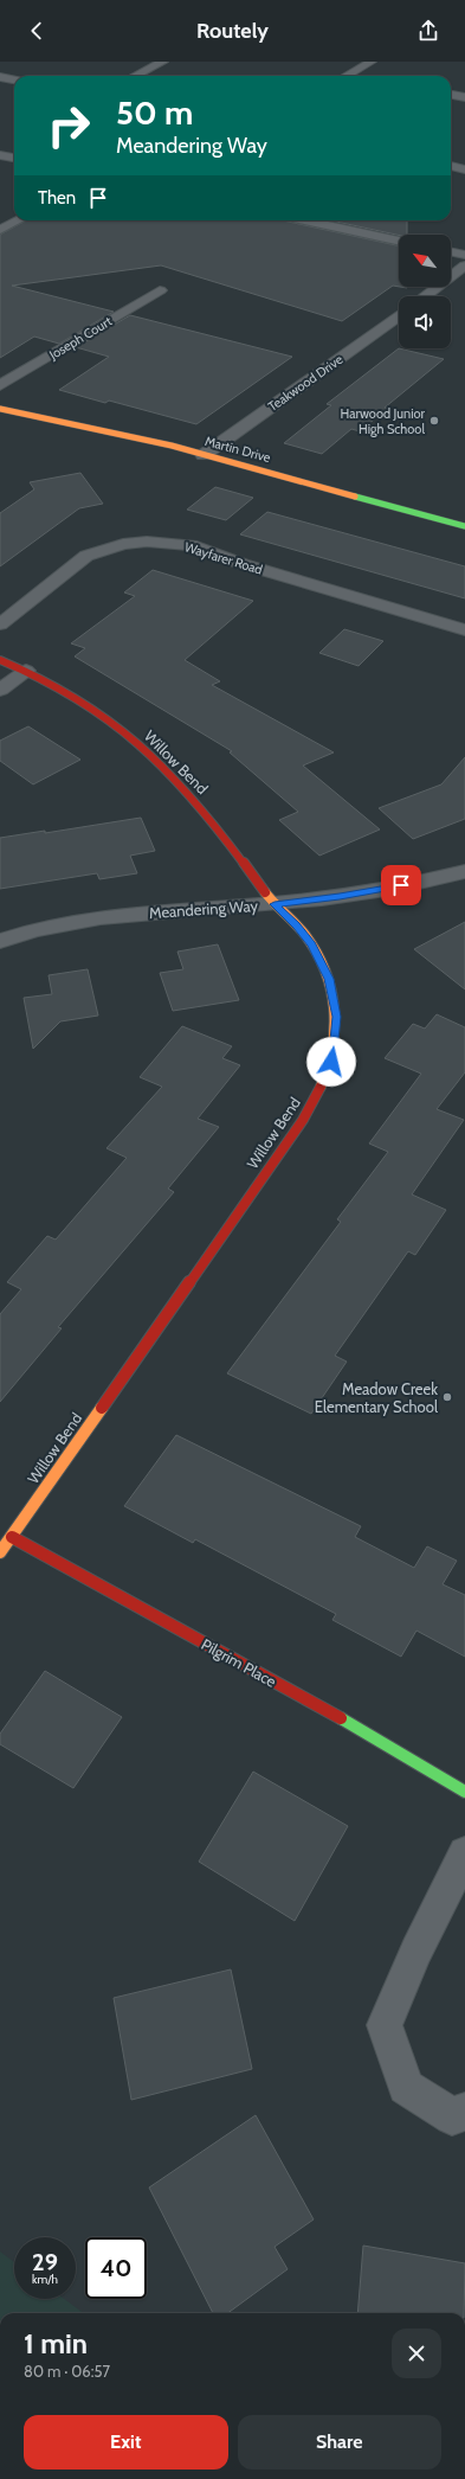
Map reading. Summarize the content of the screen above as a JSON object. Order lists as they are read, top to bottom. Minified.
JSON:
{"streets":{"street":["Joseph Court","Teakwood Drive","Martin Drive","Wayfarer Road","Willow Bend","Meandering Way","Pilgrim Place"]},"crossings":[["Teakwood Drive","Martin Drive"],["Willow Bend","Meandering Way"],["Willow Bend","Pilgrim Place"]],"places":["Harwood Junior High School","Meadow Creek Elementary School"],"north":"top left","page":{"header":"Routely","turn":["50 m","Meandering Way"],"then":"Then","speed":"29 km/h","limit":"40","heading":["1 min","80 m · 06:57"],"buttons":["Exit","Share"]}}
